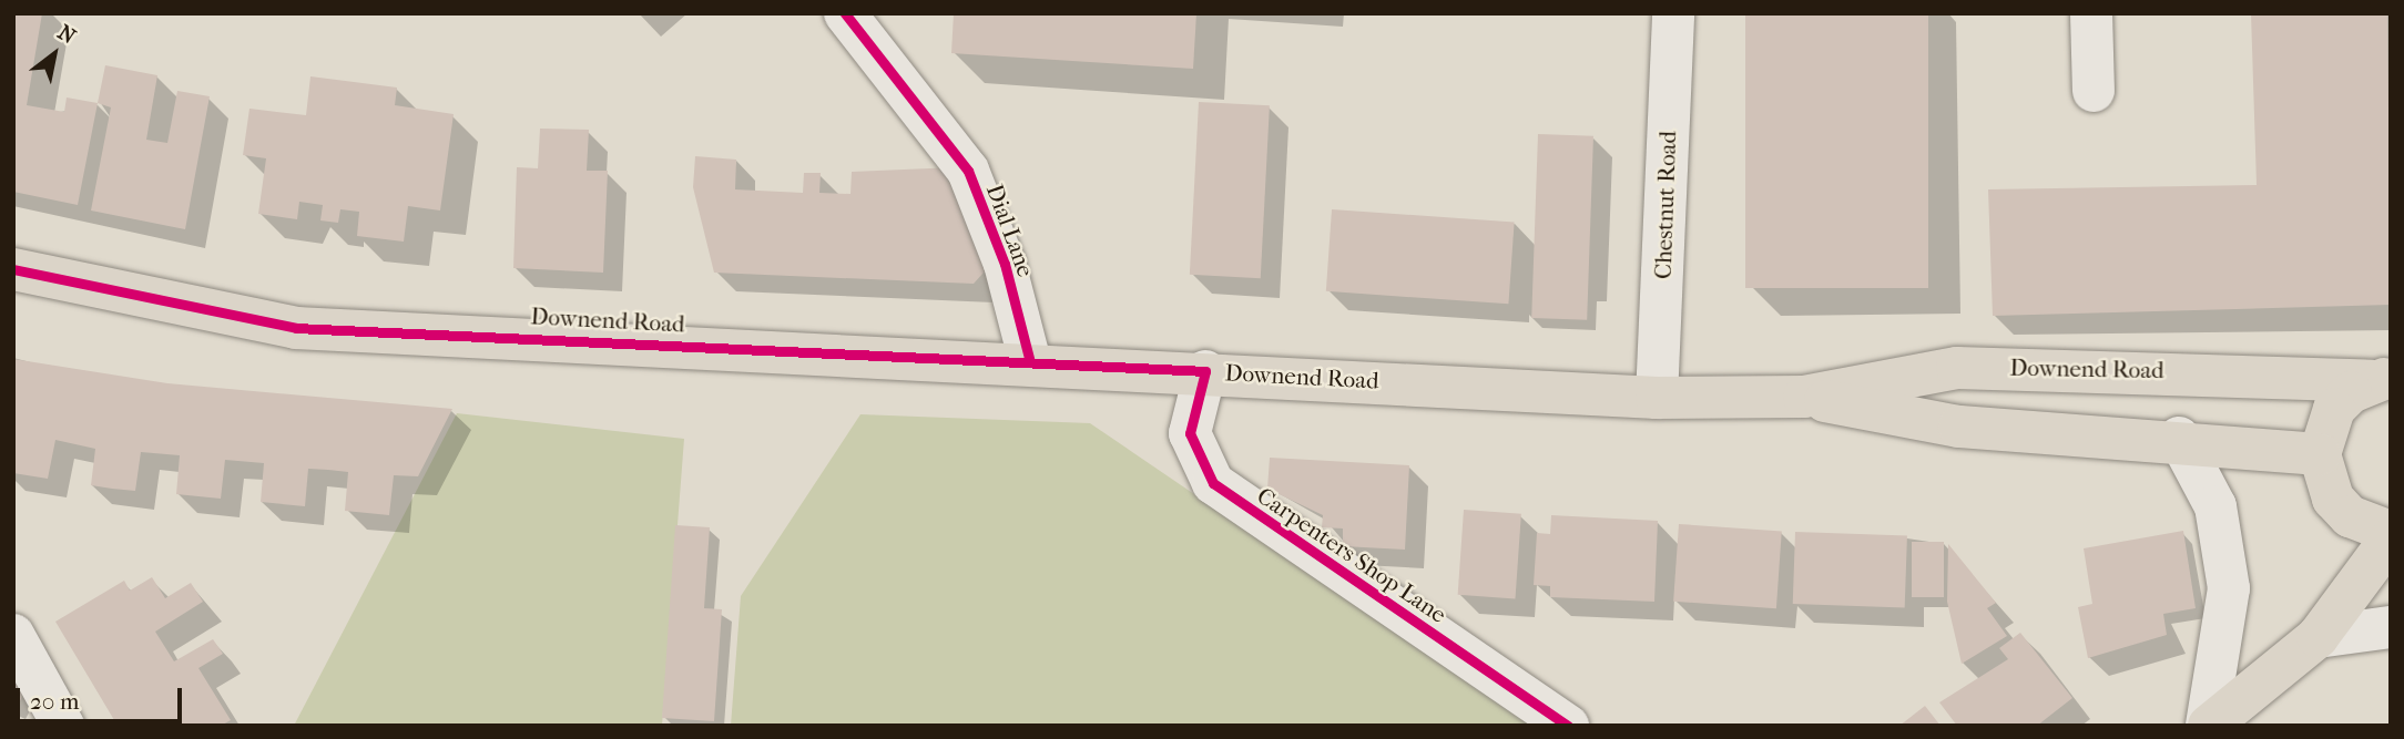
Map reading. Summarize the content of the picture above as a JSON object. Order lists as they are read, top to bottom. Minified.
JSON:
{"streets":{"main road":["Downend Road"],"street":["Chestnut Road","Dial Lane","Carpenters Shop Lane"]},"crossings":[["Chestnut Road","Downend Road"],["Dial Lane","Downend Road"],["Downend Road","Carpenters Shop Lane"]],"scale_bar":"20 m","north":"top right"}
